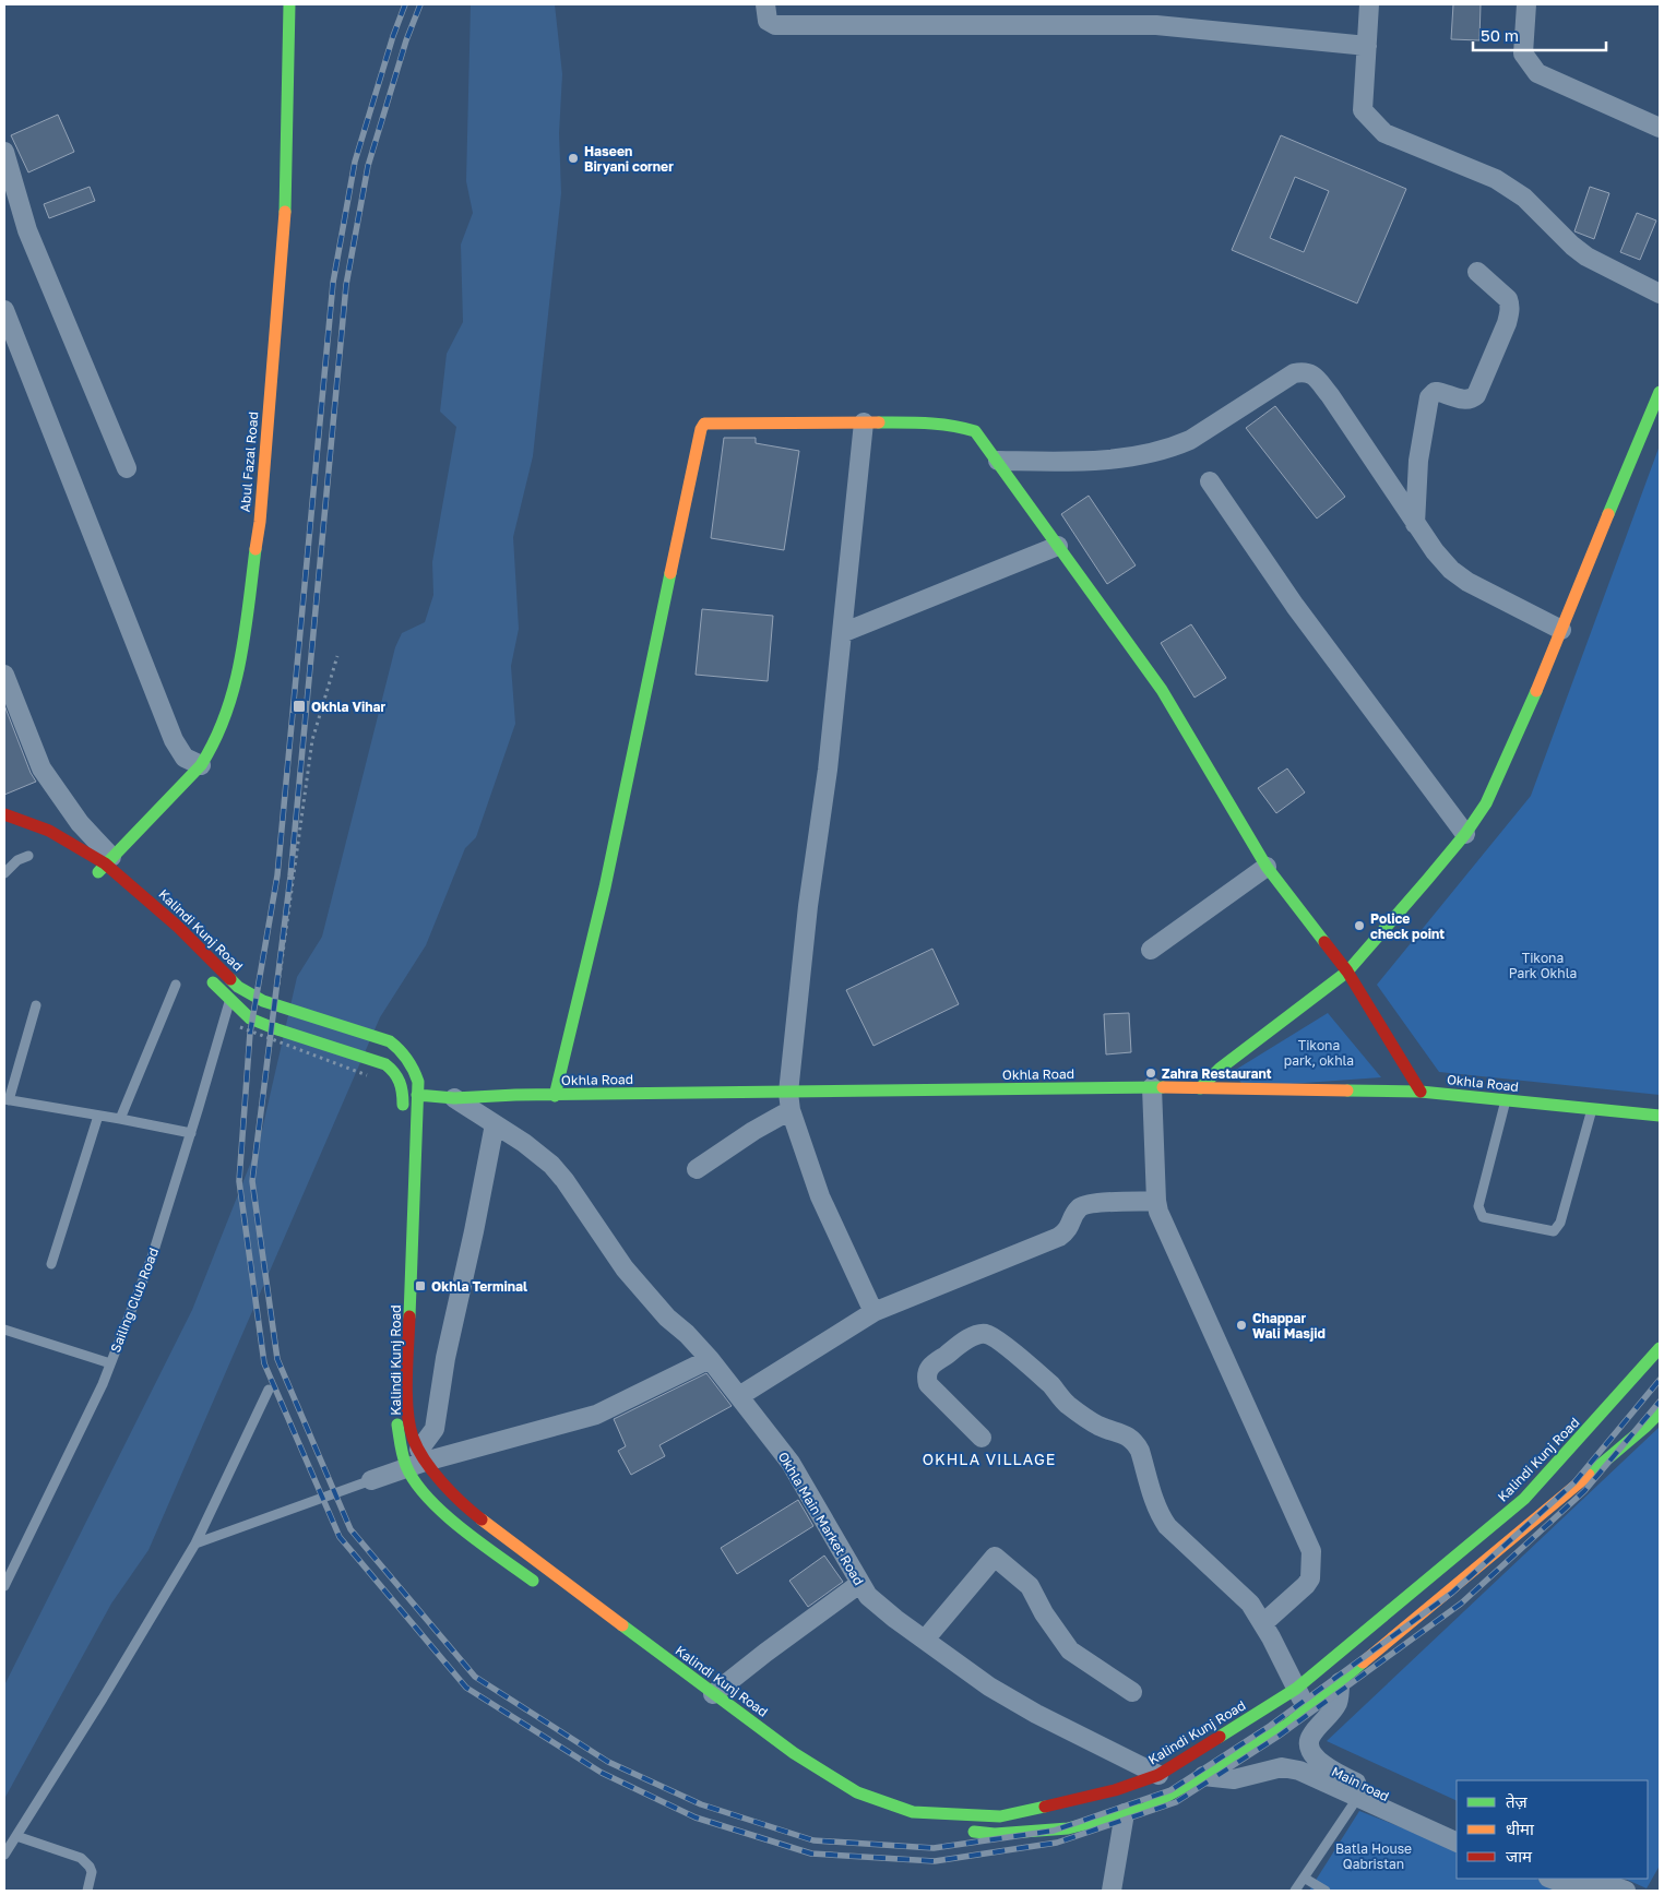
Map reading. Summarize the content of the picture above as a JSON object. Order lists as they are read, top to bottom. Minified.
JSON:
{"streets":{"street":["Abul Fazal Road","Kalindi Kunj Road","Okhla Road","Okhla Main Market Road","Main road"],"lane":["Sailing Club Road"]},"crossings":[["Abul Fazal Road","Kalindi Kunj Road"],["Kalindi Kunj Road","Okhla Road"],["Kalindi Kunj Road","Okhla Main Market Road"],["Okhla Road","Okhla Main Market Road"]],"districts":["OKHLA VILLAGE"],"parks":["Tikona Park Okhla","Tikona park, okhla","Batla House Qabristan"],"places":{"other":["Haseen Biryani corner","Police check point","Zahra Restaurant","Chappar Wali Masjid"],"transit":["Okhla Vihar","Okhla Terminal"]},"legend":["तेज़","धीमा","जाम"],"scale_bar":"50 m"}
